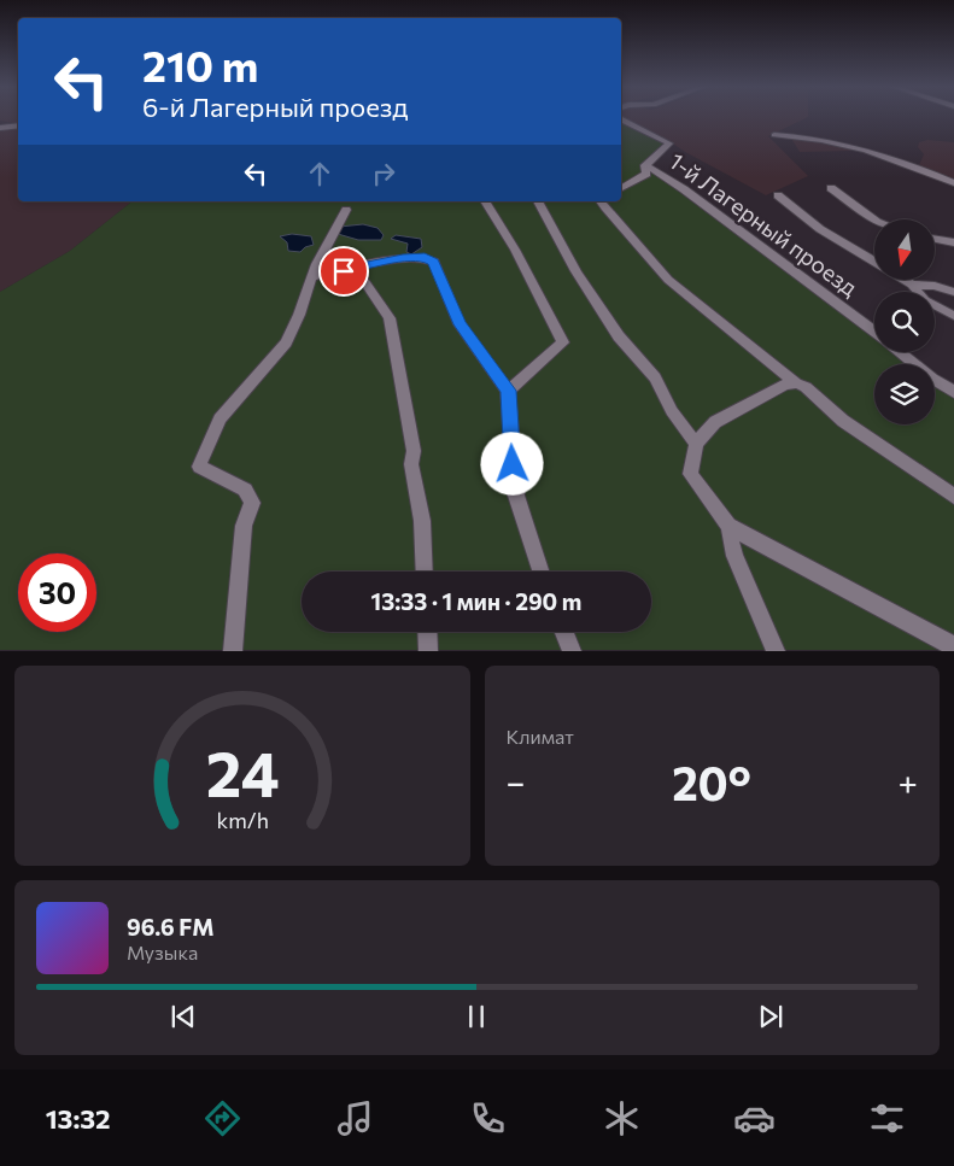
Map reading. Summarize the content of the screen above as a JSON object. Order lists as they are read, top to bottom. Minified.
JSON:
{"streets":{"street":["1-й Лагерный проезд"]},"north":"bottom","page":{"turn":["210 m","6-й Лагерный проезд"],"limit":"30","trip":"13:33 · 1 мин · 290 m","tile":"Климат","heat":["−","20°","+"],"song":["96.6 FM","Музыка"],"tabs":"13:32","gauge":["24","km/h"]}}
